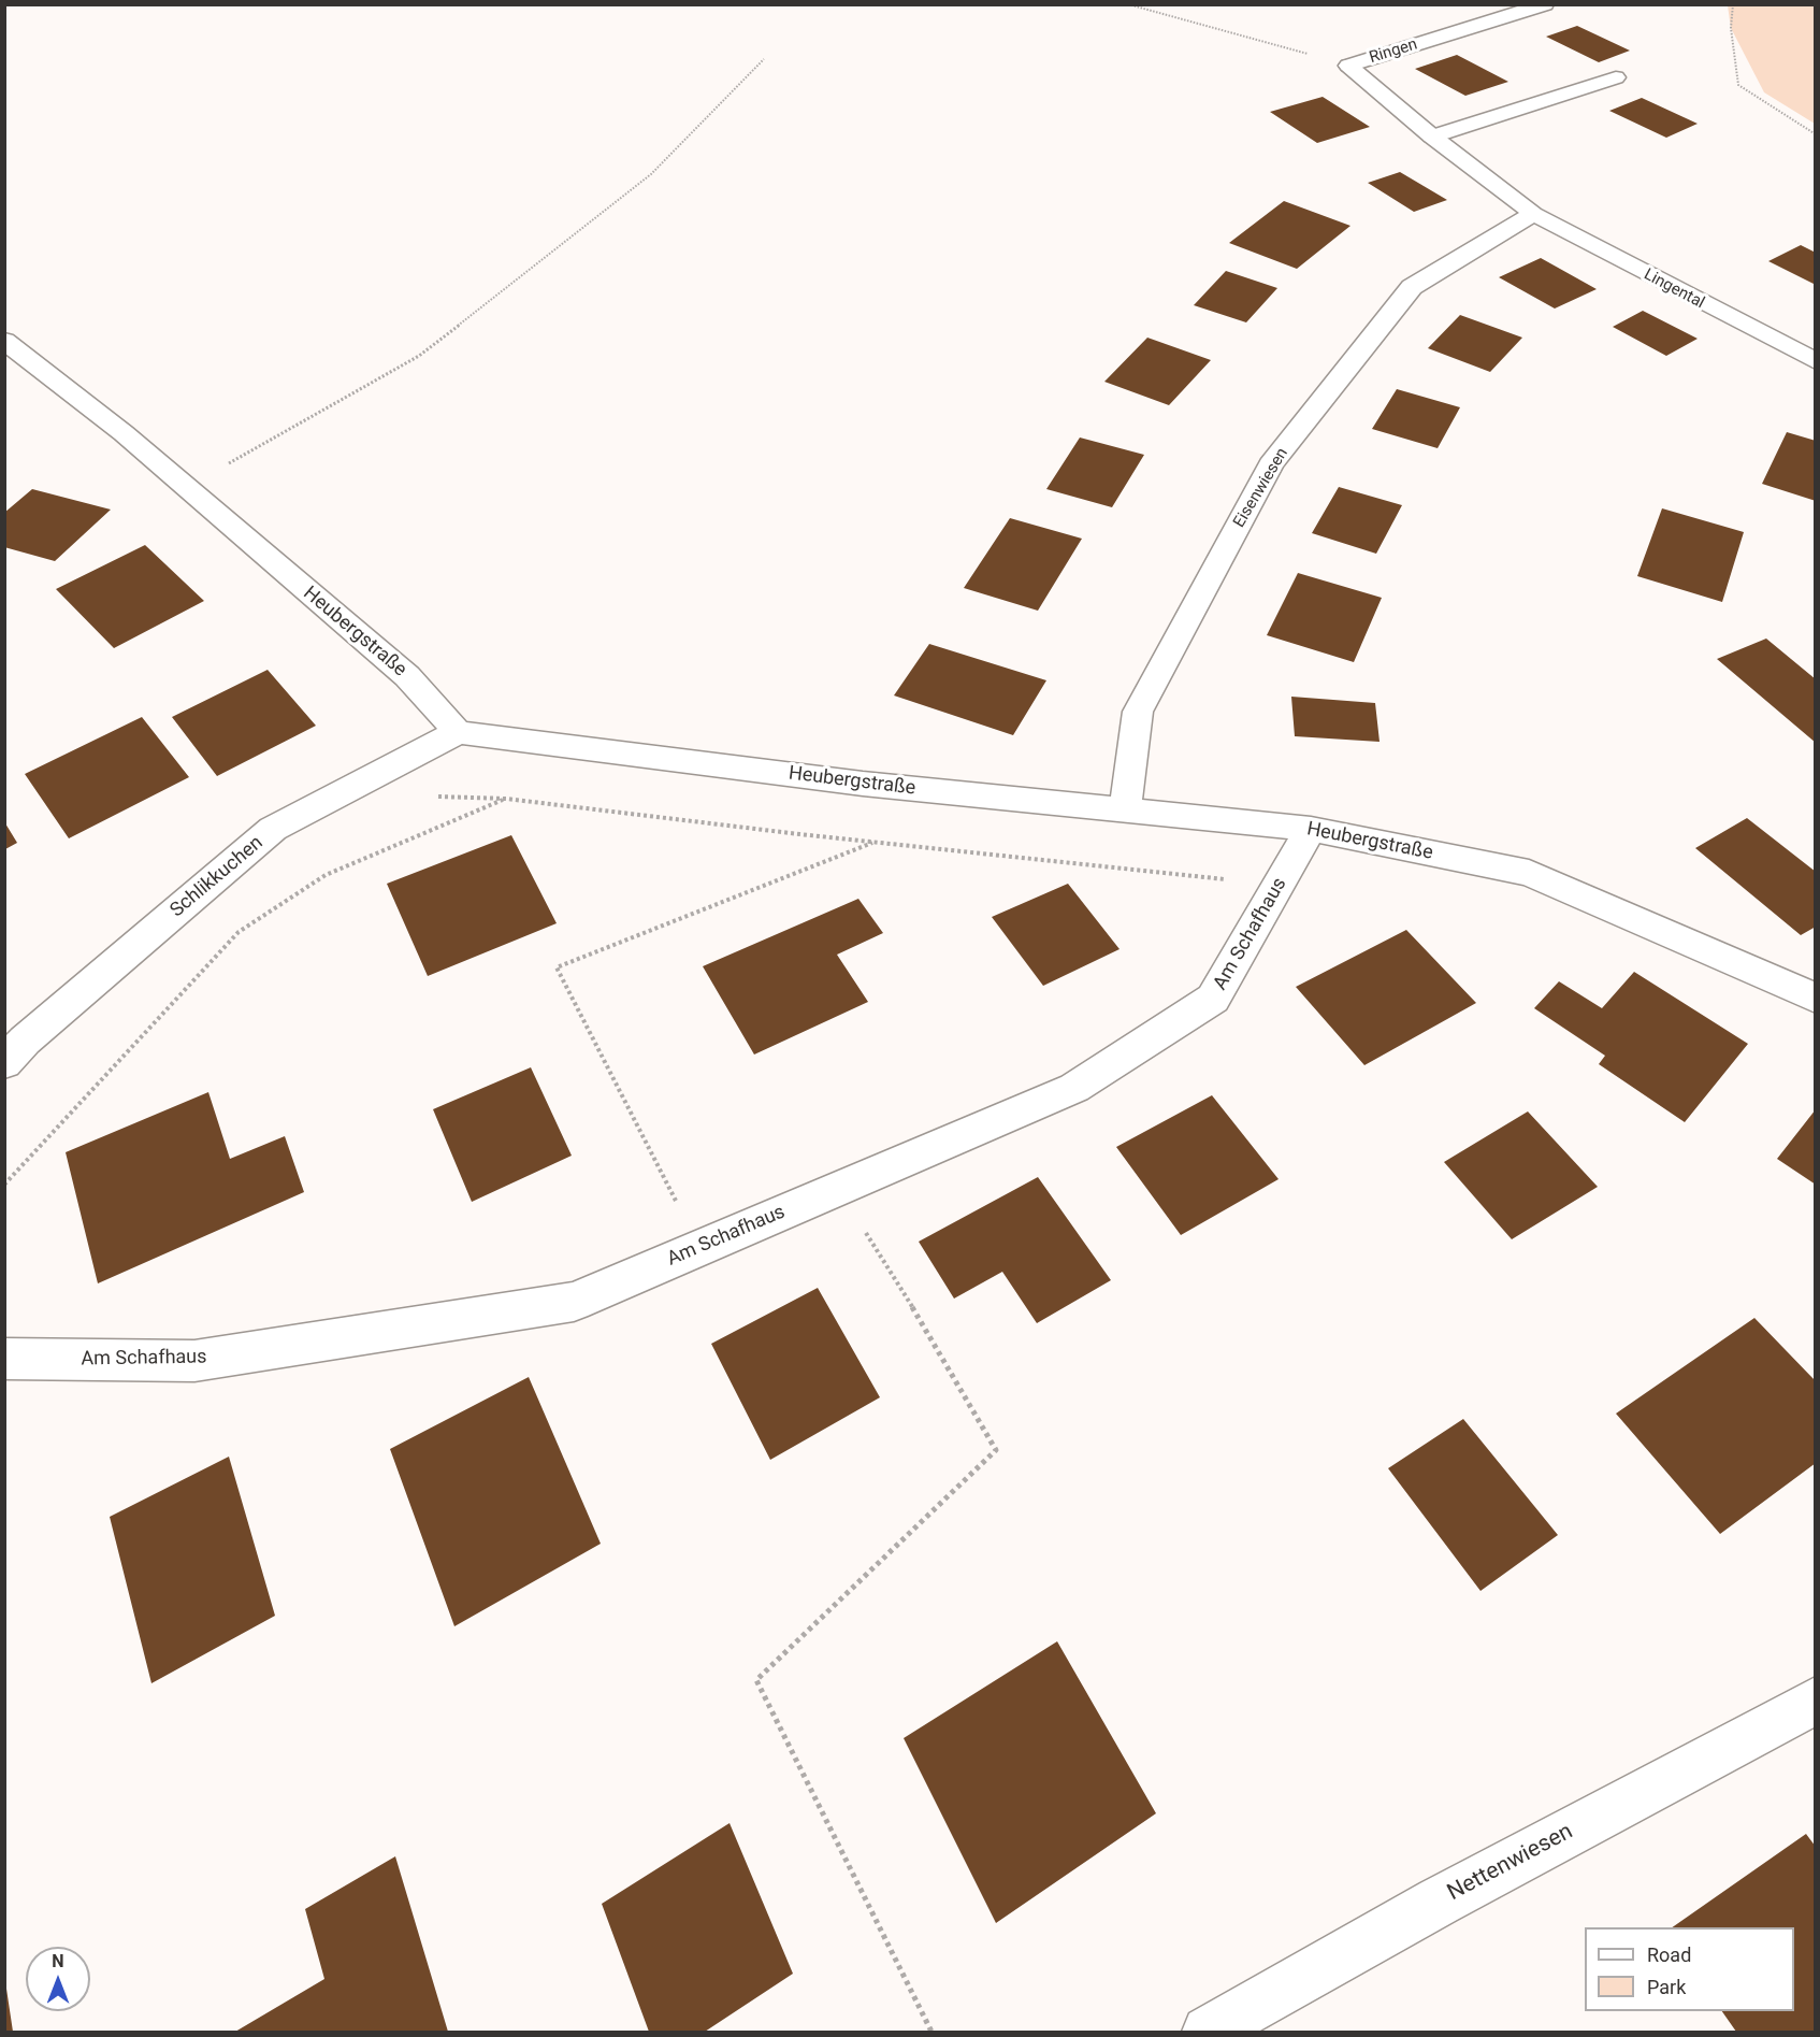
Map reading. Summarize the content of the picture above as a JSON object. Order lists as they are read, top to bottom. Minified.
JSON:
{"streets":{"street":["Ringen","Lingental","Eisenwiesen","Heubergstraße","Schlikkuchen","Am Schafhaus","Nettenwiesen"]},"crossings":[["Ringen","Lingental"],["Ringen","Eisenwiesen"],["Lingental","Eisenwiesen"],["Eisenwiesen","Heubergstraße"],["Heubergstraße","Schlikkuchen"],["Heubergstraße","Am Schafhaus"]],"legend":["Road","Park"],"north":"top"}
